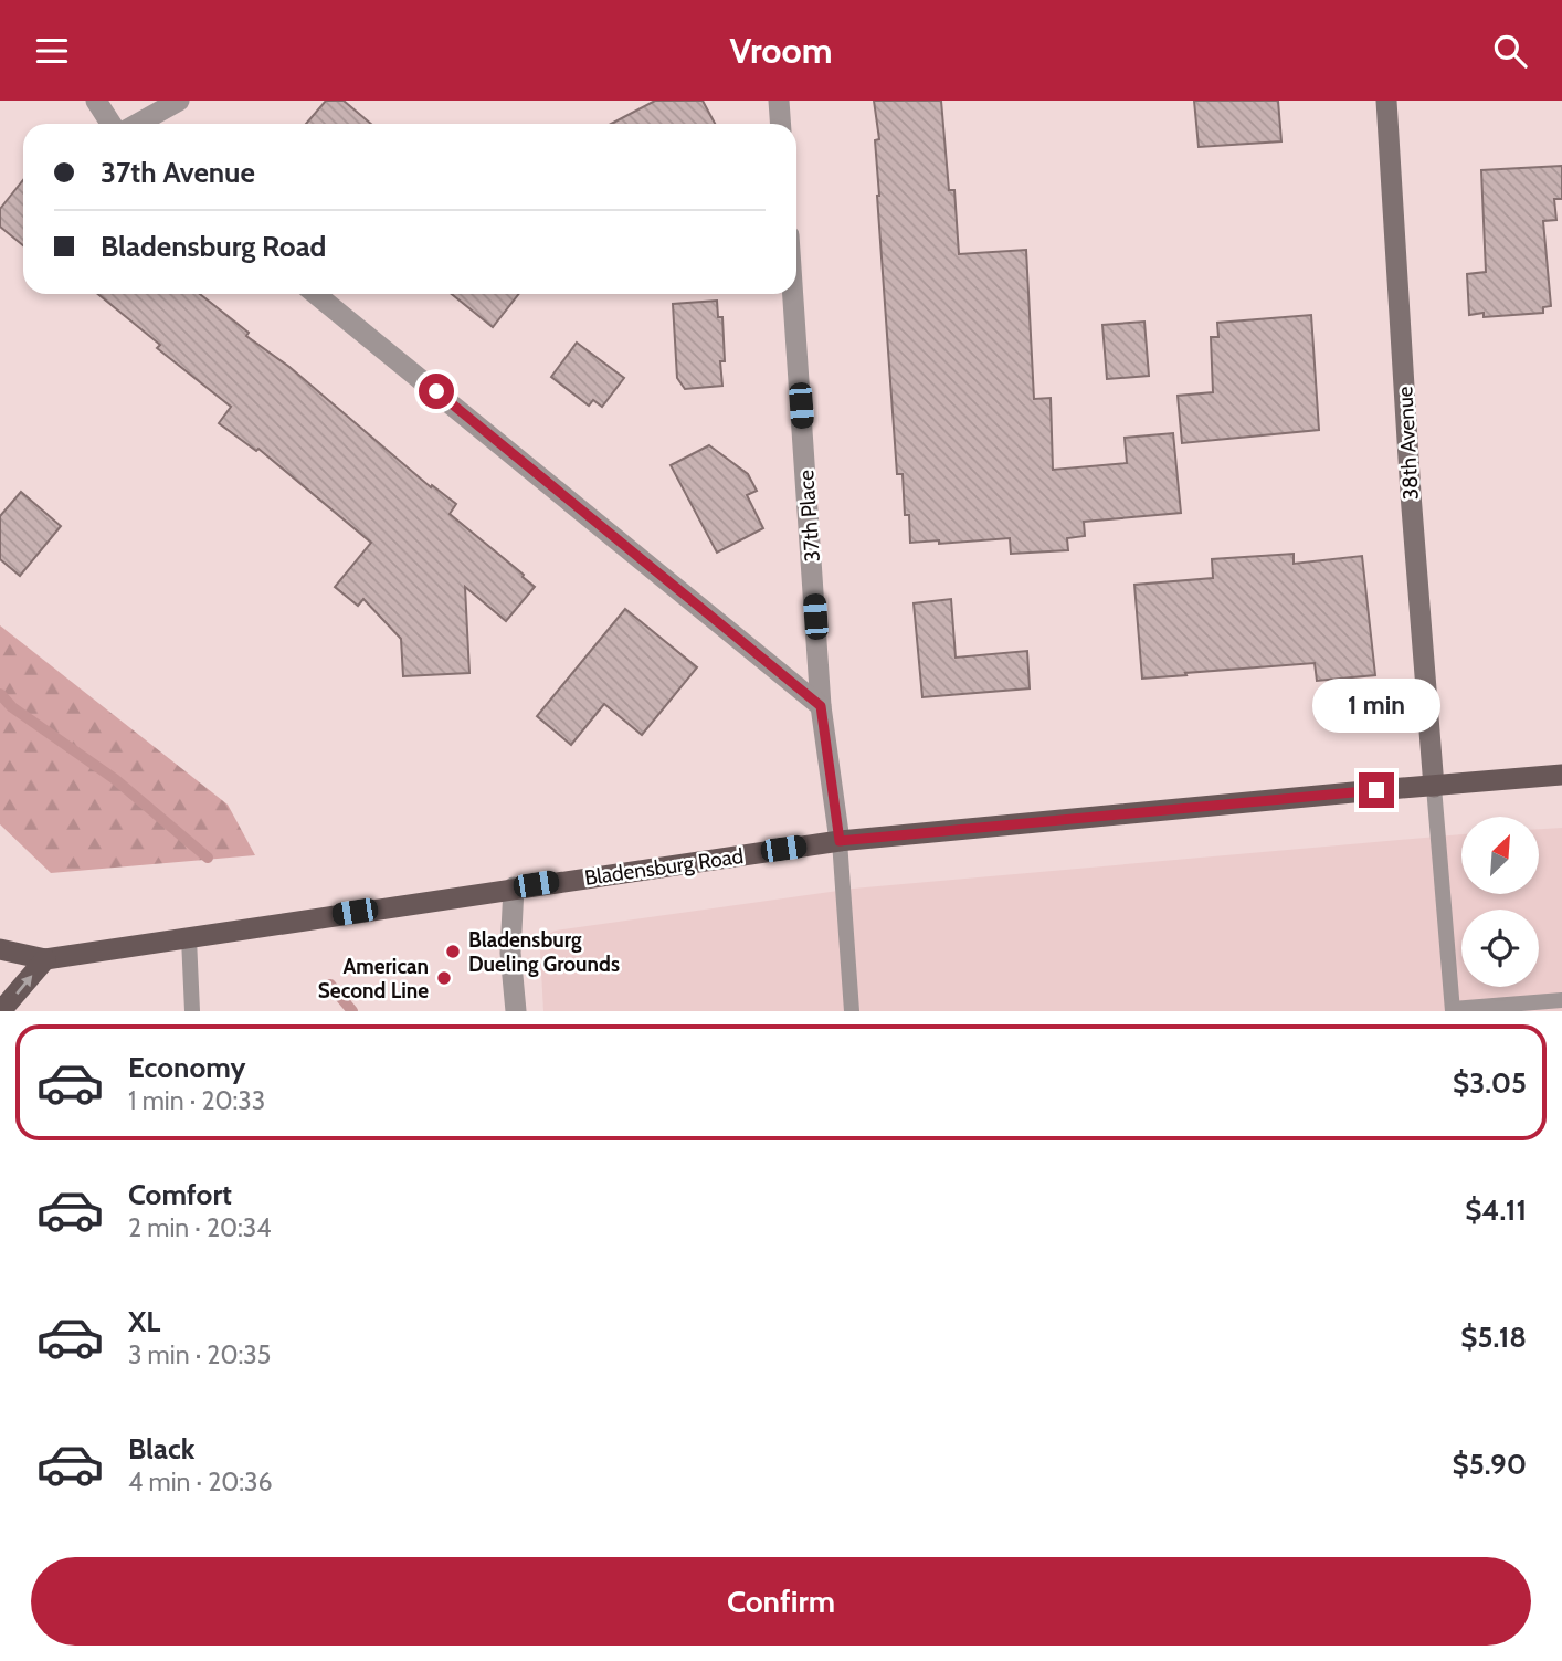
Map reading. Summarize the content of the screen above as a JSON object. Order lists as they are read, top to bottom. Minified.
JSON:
{"streets":{"main road":["38th Avenue","Bladensburg Road"],"street":["37th Place"]},"crossings":[["38th Avenue","Bladensburg Road"],["37th Place","Bladensburg Road"]],"places":["Bladensburg Dueling Grounds","American Second Line"],"north":"top right","page":{"header":"Vroom","banner":["37th Avenue","Bladensburg Road"],"bubble":"1 min","list":[{"name":"Economy","note":"1 min · 20:33","value":"$3.05"},{"name":"Comfort","note":"2 min · 20:34","value":"$4.11"},{"name":"XL","note":"3 min · 20:35","value":"$5.18"},{"name":"Black","note":"4 min · 20:36","value":"$5.90"}],"buttons":"Confirm"}}
